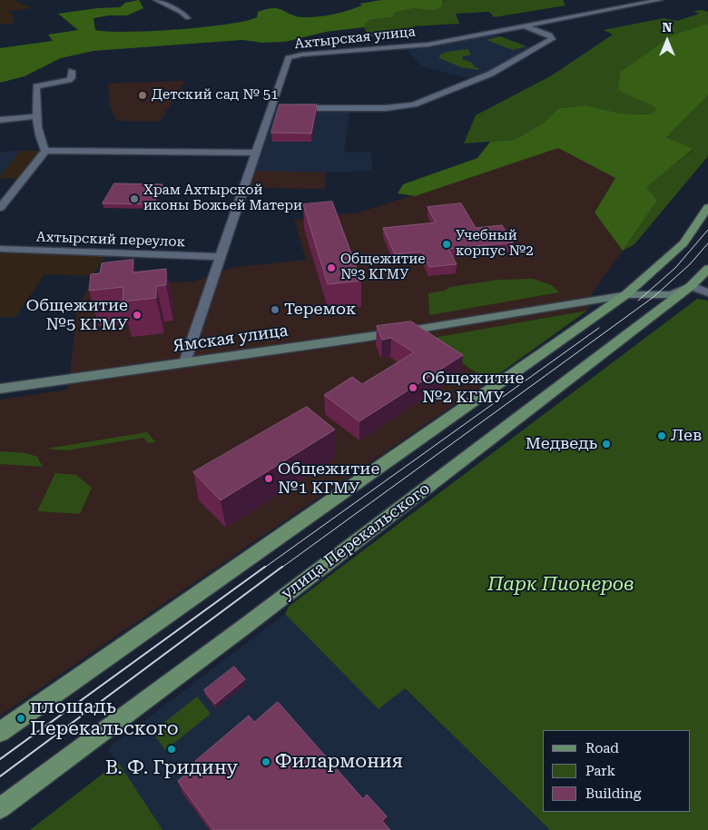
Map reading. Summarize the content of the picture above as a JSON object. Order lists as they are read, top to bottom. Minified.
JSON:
{"streets":{"main road":["Ямская улица","улица Перекальского"],"street":["Ахтырская улица","Ахтырский переулок"]},"crossings":[["Ахтырская улица","Ахтырский переулок"],["Ахтырская улица","Ямская улица"],["Ямская улица","улица Перекальского"]],"parks":["Парк Пионеров"],"places":["Детский сад № 51","Храм Ахтырской иконы Божьей Матери","Учебный корпус №2","Общежитие №3 КГМУ","Теремок","Общежитие №5 КГМУ","Общежитие №2 КГМУ","Лев","Медведь","Общежитие №1 КГМУ","площадь Перекальского","В. Ф. Гридину","Филармония"],"legend":["Road","Park","Building"],"north":"top"}
